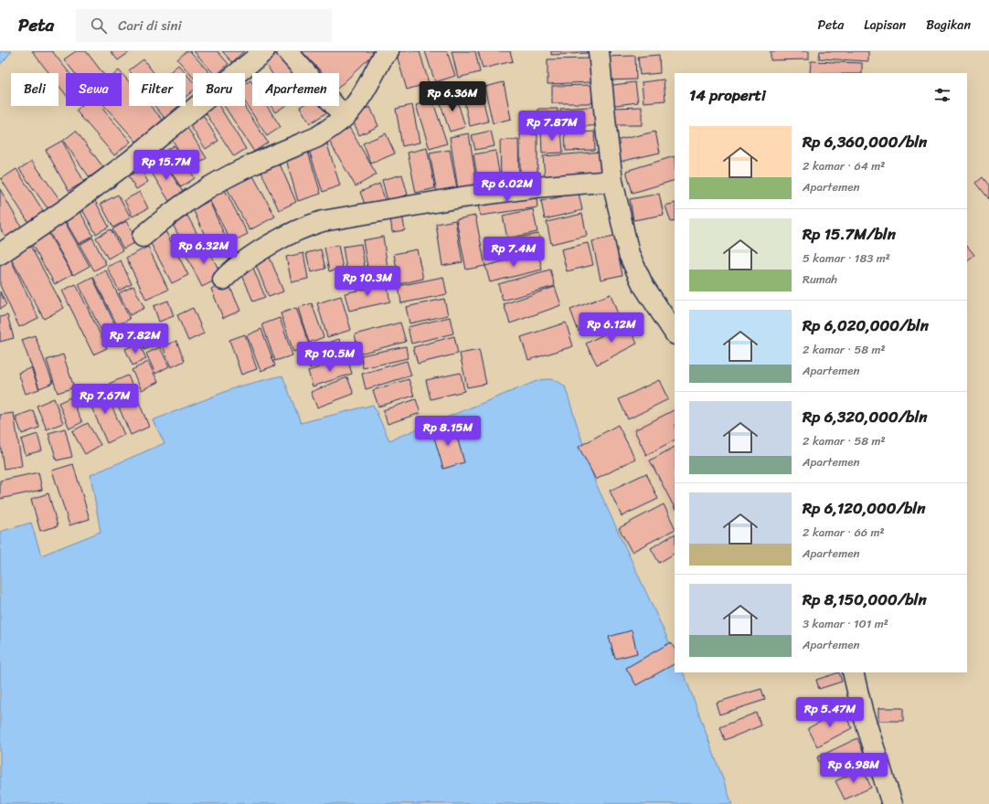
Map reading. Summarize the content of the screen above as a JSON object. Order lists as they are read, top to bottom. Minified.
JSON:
{"page":{"header":"Peta","search":"Cari di sini","nav":["Peta","Lapisan","Bagikan"],"chip":["Beli","Sewa","Filter","Baru","Apartemen"],"heading":"14 properti","price":["Rp 6.36M","Rp 7.87M","Rp 15.7M","Rp 6.02M","Rp 6.32M","Rp 7.4M","Rp 10.3M","Rp 6.12M","Rp 7.82M","Rp 10.5M","Rp 7.67M","Rp 8.15M","Rp 5.47M","Rp 6.98M"],"list":[{"name":"Rp 6,360,000/bln","note":"2 kamar · 64 m² · Apartemen"},{"name":"Rp 15.7M/bln","note":"5 kamar · 183 m² · Rumah"},{"name":"Rp 6,020,000/bln","note":"2 kamar · 58 m² · Apartemen"},{"name":"Rp 6,320,000/bln","note":"2 kamar · 58 m² · Apartemen"},{"name":"Rp 6,120,000/bln","note":"2 kamar · 66 m² · Apartemen"},{"name":"Rp 8,150,000/bln","note":"3 kamar · 101 m² · Apartemen"}]}}
